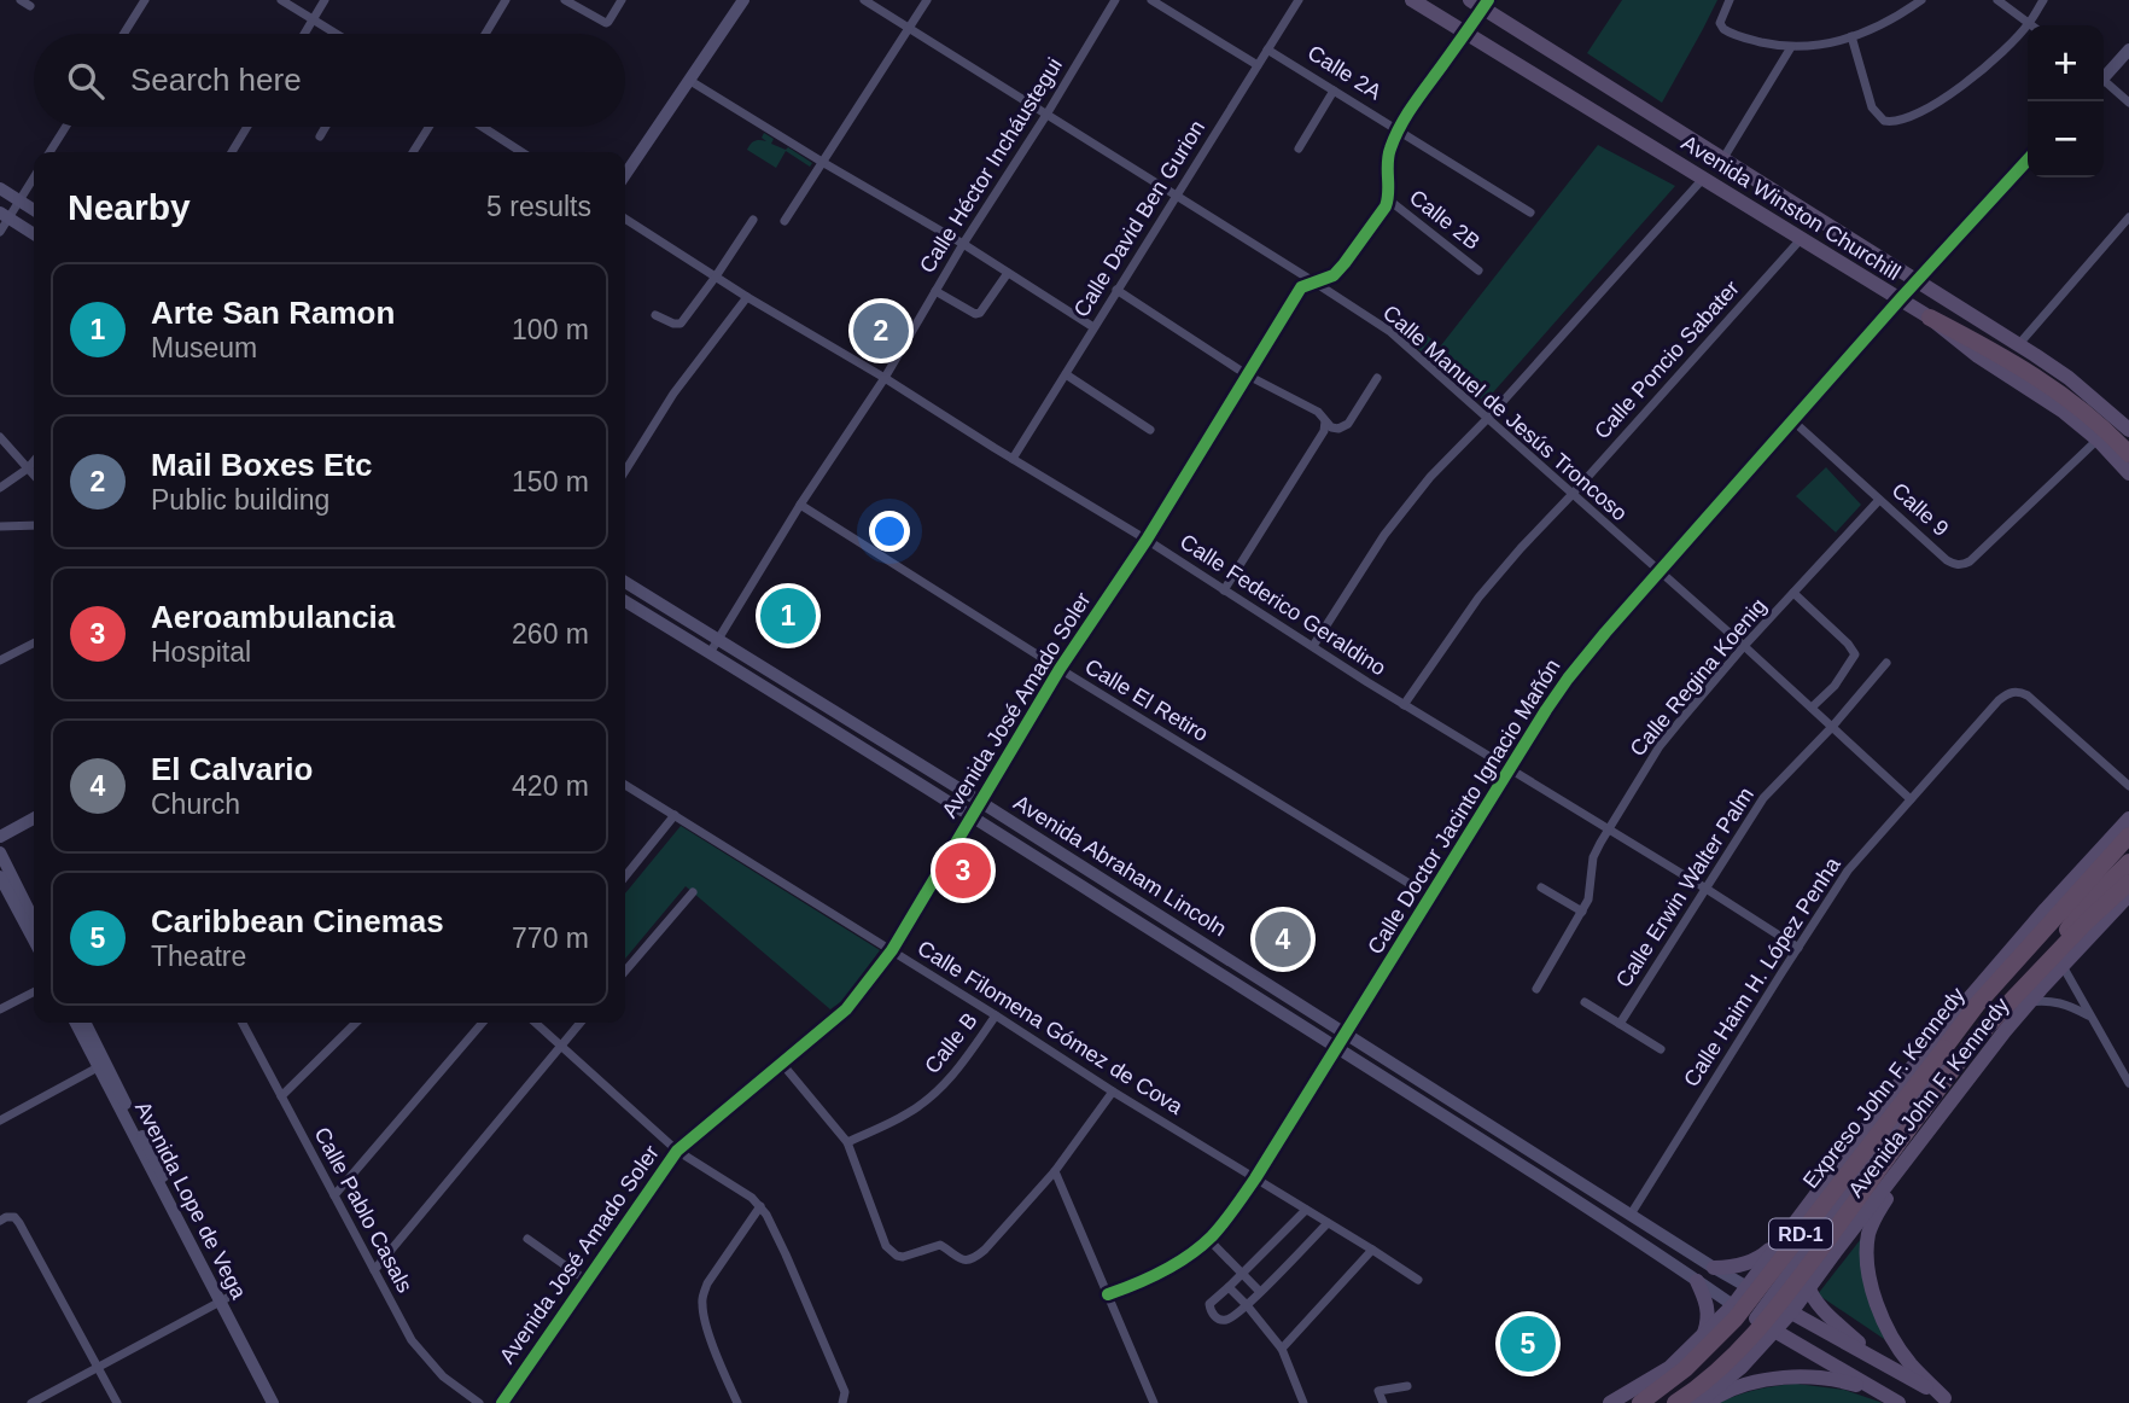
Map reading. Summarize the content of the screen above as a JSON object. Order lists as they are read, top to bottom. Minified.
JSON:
{"streets":{"highway":["Expreso John F. Kennedy","RD-1"],"main road":["Avenida Winston Churchill","Calle Doctor Jacinto Ignacio Mañón","Avenida Abraham Lincoln","Avenida John F. Kennedy","Avenida Lope de Vega"],"street":["Calle 2A","Calle Héctor Incháustegui","Calle David Ben Gurion","Calle 2B","Calle Poncio Sabater","Calle Manuel de Jesús Troncoso","Calle 9","Calle Federico Geraldino","Calle Regina Koenig","Calle El Retiro","Avenida José Amado Soler","Calle Erwin Walter Palm","Calle Haim H. López Penha","Calle Filomena Gómez de Cova","Calle B","Calle Pablo Casals"]},"crossings":[["Calle 2A","Calle David Ben Gurion"],["Calle Héctor Incháustegui","Calle Manuel de Jesús Troncoso"],["Calle Héctor Incháustegui","Calle Federico Geraldino"],["Calle Héctor Incháustegui","Calle El Retiro"],["Calle Héctor Incháustegui","Avenida Abraham Lincoln"],["Avenida Winston Churchill","Calle Poncio Sabater"],["Avenida Winston Churchill","Calle Doctor Jacinto Ignacio Mañón"],["Calle David Ben Gurion","Calle Manuel de Jesús Troncoso"],["Calle David Ben Gurion","Calle Federico Geraldino"],["Calle 2B","Avenida José Amado Soler"],["Calle Poncio Sabater","Calle Manuel de Jesús Troncoso"],["Calle Poncio Sabater","Calle Federico Geraldino"],["Calle Manuel de Jesús Troncoso","Calle Regina Koenig"],["Calle Manuel de Jesús Troncoso","Avenida José Amado Soler"],["Calle Manuel de Jesús Troncoso","Calle Doctor Jacinto Ignacio Mañón"],["Calle Manuel de Jesús Troncoso","Calle Erwin Walter Palm"],["Calle Manuel de Jesús Troncoso","Calle Haim H. López Penha"],["Calle 9","Calle Regina Koenig"],["Calle 9","Calle Doctor Jacinto Ignacio Mañón"],["Calle Federico Geraldino","Calle Regina Koenig"],["Calle Federico Geraldino","Avenida José Amado Soler"],["Calle Federico Geraldino","Calle Doctor Jacinto Ignacio Mañón"],["Calle Federico Geraldino","Calle Erwin Walter Palm"],["Calle Federico Geraldino","Calle Haim H. López Penha"],["Calle El Retiro","Avenida José Amado Soler"],["Calle El Retiro","Calle Doctor Jacinto Ignacio Mañón"],["Avenida José Amado Soler","Avenida Abraham Lincoln"],["Avenida José Amado Soler","Calle Filomena Gómez de Cova"],["Calle Doctor Jacinto Ignacio Mañón","Avenida Abraham Lincoln"],["Calle Doctor Jacinto Ignacio Mañón","Calle Filomena Gómez de Cova"],["Avenida Abraham Lincoln","Calle Haim H. López Penha"],["Avenida Abraham Lincoln","Avenida John F. Kennedy"],["Calle Filomena Gómez de Cova","Calle B"],["Expreso John F. Kennedy","Avenida John F. Kennedy"]],"page":{"map_buttons":["+","−"],"search":"Search here","heading":["Nearby","5 results"],"list":[{"mark":"1","name":"Arte San Ramon","note":"Museum","value":"100 m"},{"mark":"2","name":"Mail Boxes Etc","note":"Public building","value":"150 m"},{"mark":"3","name":"Aeroambulancia","note":"Hospital","value":"260 m"},{"mark":"4","name":"El Calvario","note":"Church","value":"420 m"},{"mark":"5","name":"Caribbean Cinemas","note":"Theatre","value":"770 m"}],"pins":["2","1","3","4","5"]}}
